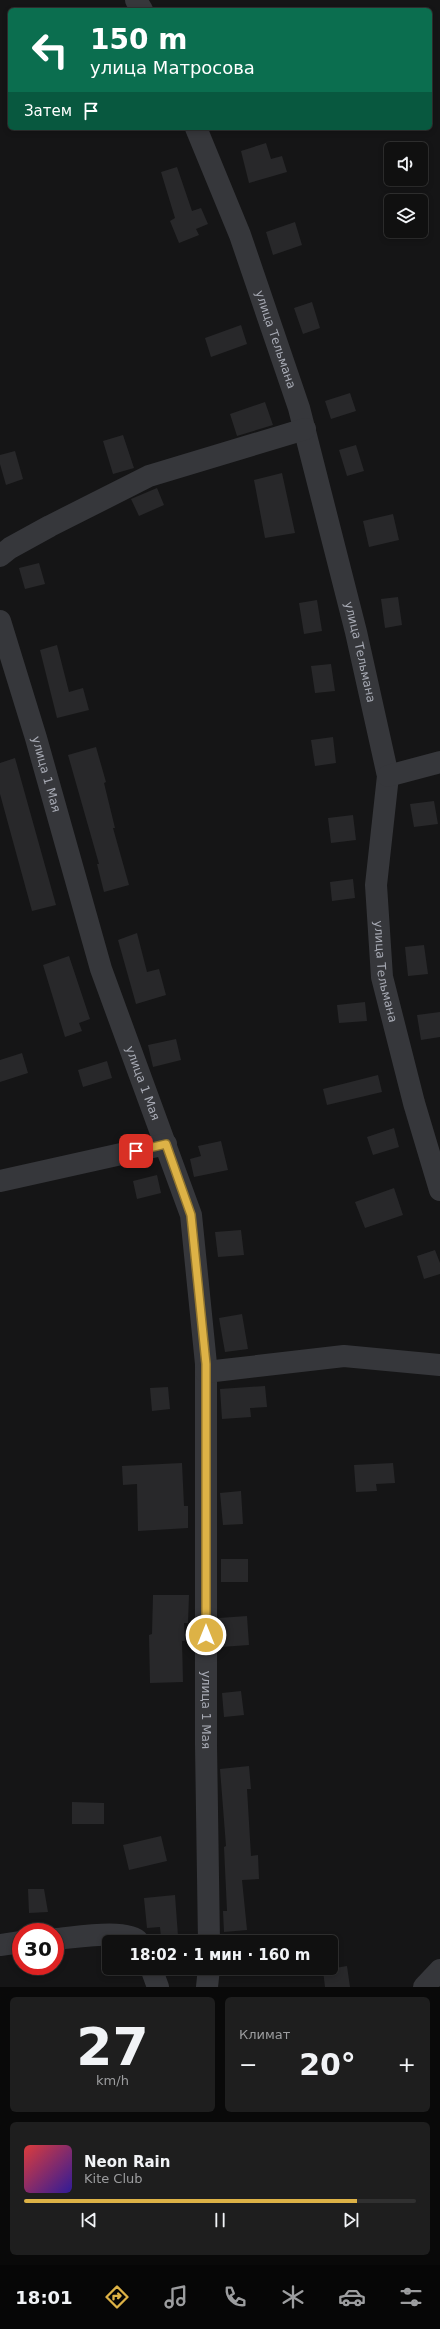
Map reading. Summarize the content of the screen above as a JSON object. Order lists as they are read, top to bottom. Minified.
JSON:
{"streets":{"street":["улица Тельмана","улица 1 Мая"]},"page":{"turn":["150 m","улица Матросова"],"then":"Затем","limit":"30","trip":"18:02 · 1 мин · 160 m","tile":[["27","km/h"],"Климат"],"heat":["−","20°","+"],"song":["Neon Rain","Kite Club"],"tabs":"18:01"}}
